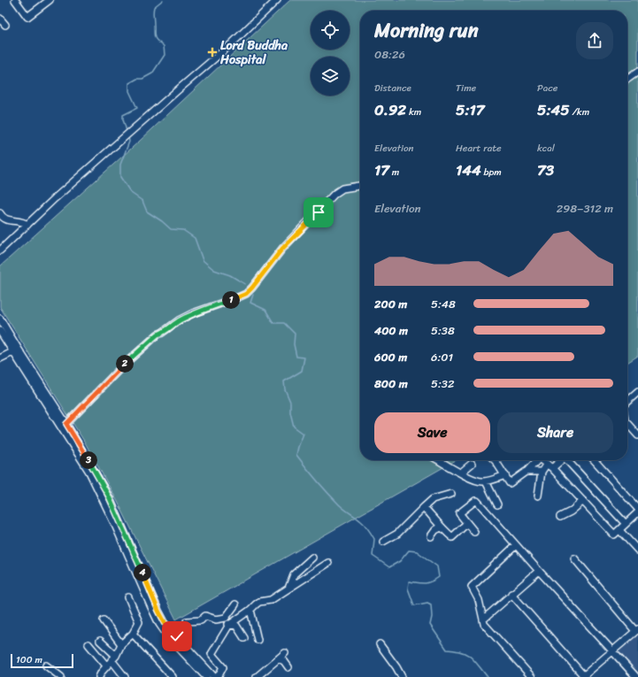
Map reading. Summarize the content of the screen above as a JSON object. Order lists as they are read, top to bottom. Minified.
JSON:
{"places":{"health":["Lord Buddha Hospital"]},"scale_bar":"100 m","page":{"heading":["Morning run","08:26"],"stats":[["Distance","0.92 km"],["Time","5:17"],["Pace","5:45 /km"],["Elevation","17 m"],["Heart rate","144 bpm"],["kcal","73"]],"chart":["Elevation","298–312 m"],"list":[{"name":"200 m","note":"5:48"},{"name":"400 m","note":"5:38"},{"name":"600 m","note":"6:01"},{"name":"800 m","note":"5:32"}],"pins":["1","2","3","4"],"buttons":["Save","Share"],"scale":"100 m"}}
